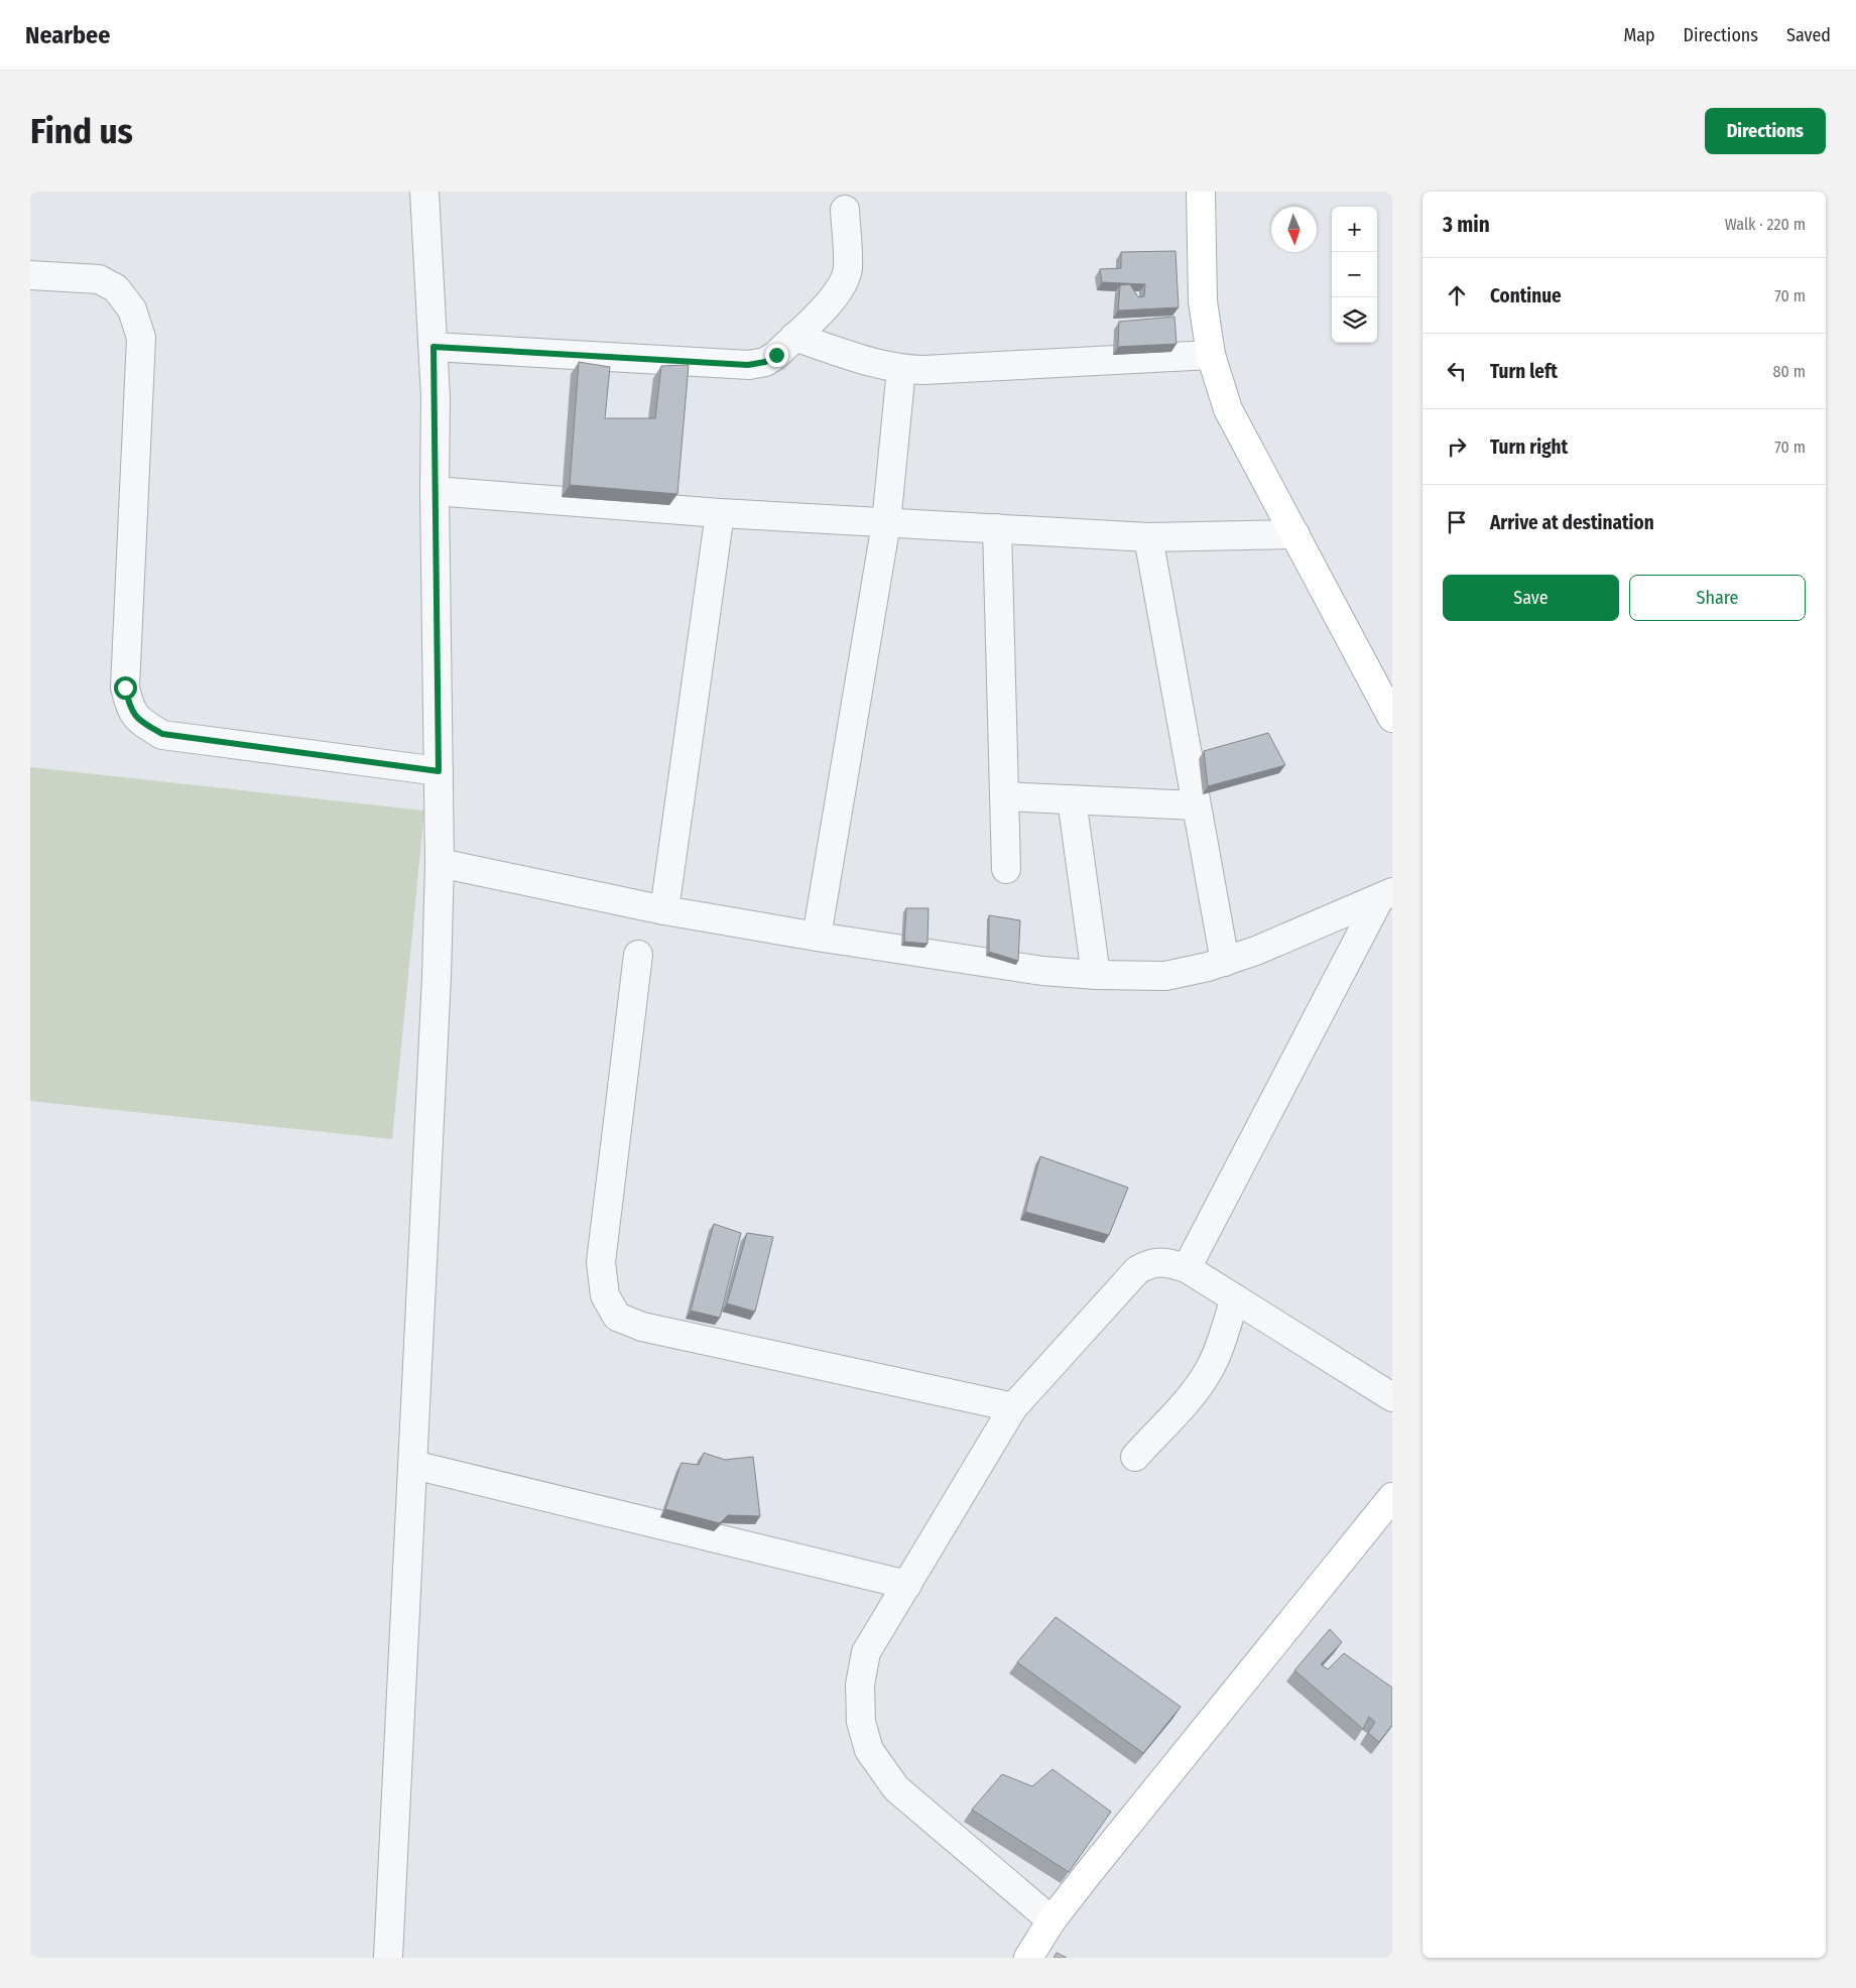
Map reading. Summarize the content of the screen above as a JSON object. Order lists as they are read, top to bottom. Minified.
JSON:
{"north":"bottom","page":{"header":"Nearbee","nav":["Map","Directions","Saved"],"buttons":["Directions",["Save","Share"]],"title":"Find us","heading":["3 min","Walk · 220 m"],"map_buttons":["+","−"],"list":[["Continue","70 m"],["Turn left","80 m"],["Turn right","70 m"],"Arrive at destination"]}}
